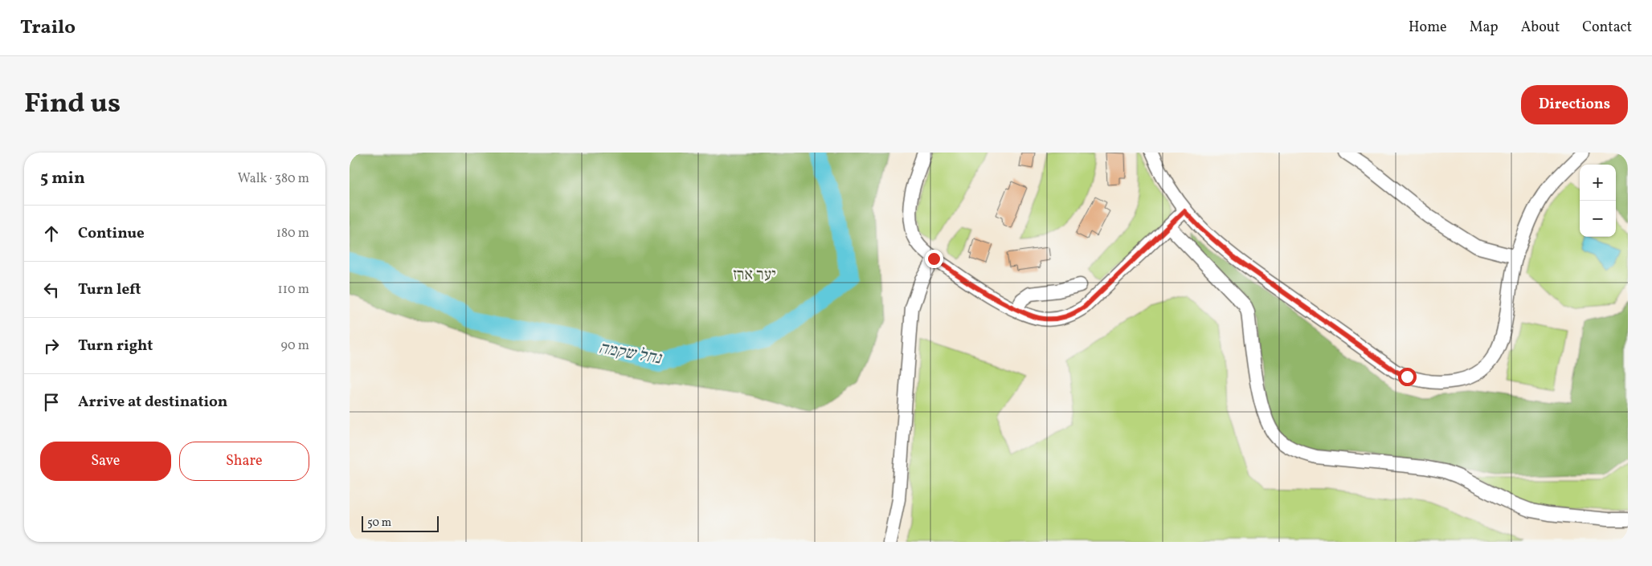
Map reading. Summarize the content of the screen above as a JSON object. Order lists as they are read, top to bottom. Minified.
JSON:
{"water":["נחל שקמה"],"parks":["יער ארז"],"scale_bar":"50 m","page":{"header":"Trailo","nav":["Home","Map","About","Contact"],"title":"Find us","buttons":["Directions",["Save","Share"]],"heading":["5 min","Walk · 380 m"],"map_buttons":["+","−"],"list":[["Continue","180 m"],["Turn left","110 m"],["Turn right","90 m"],"Arrive at destination"],"scale":"50 m"}}
